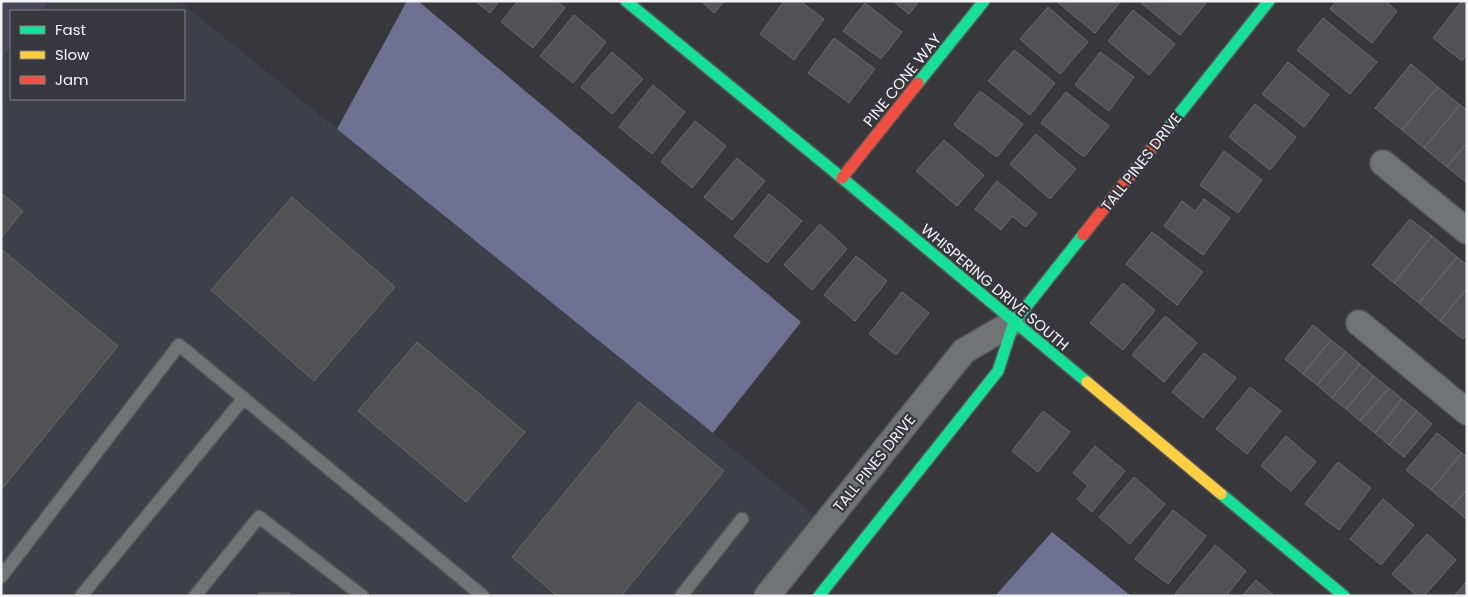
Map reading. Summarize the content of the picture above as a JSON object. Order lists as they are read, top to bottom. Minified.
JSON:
{"streets":{"street":["PINE CONE WAY","TALL PINES DRIVE","WHISPERING DRIVE SOUTH"]},"crossings":[["PINE CONE WAY","WHISPERING DRIVE SOUTH"],["TALL PINES DRIVE","WHISPERING DRIVE SOUTH"]],"legend":["Fast","Slow","Jam"]}
